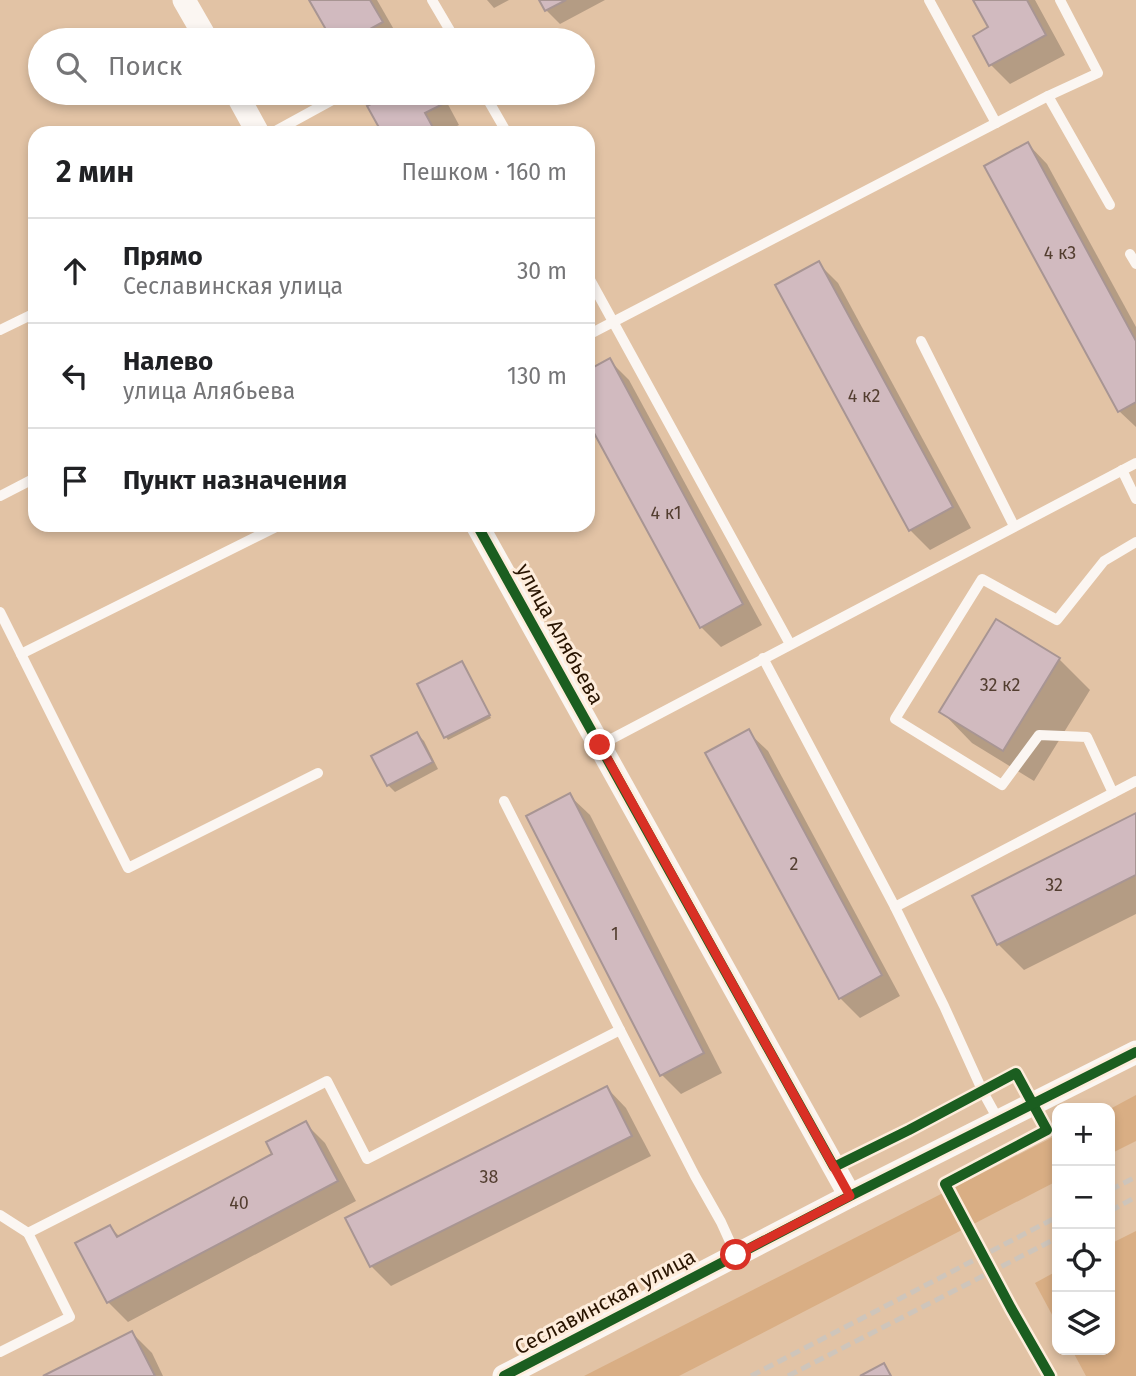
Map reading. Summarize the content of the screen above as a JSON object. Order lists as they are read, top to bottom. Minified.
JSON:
{"streets":{"street":["улица Алябьева","Сеславинская улица"]},"crossings":[["улица Алябьева","Сеславинская улица"]],"house_numbers":["4 к3","4 к2","4 к1","32 к2","2","32","1","38","40"],"page":{"search":"Поиск","heading":["2 мин","Пешком · 160 m"],"list":[["Прямо","Сеславинская улица","30 m"],["Налево","улица Алябьева","130 m"],"Пункт назначения"],"map_buttons":["+","−"]}}
